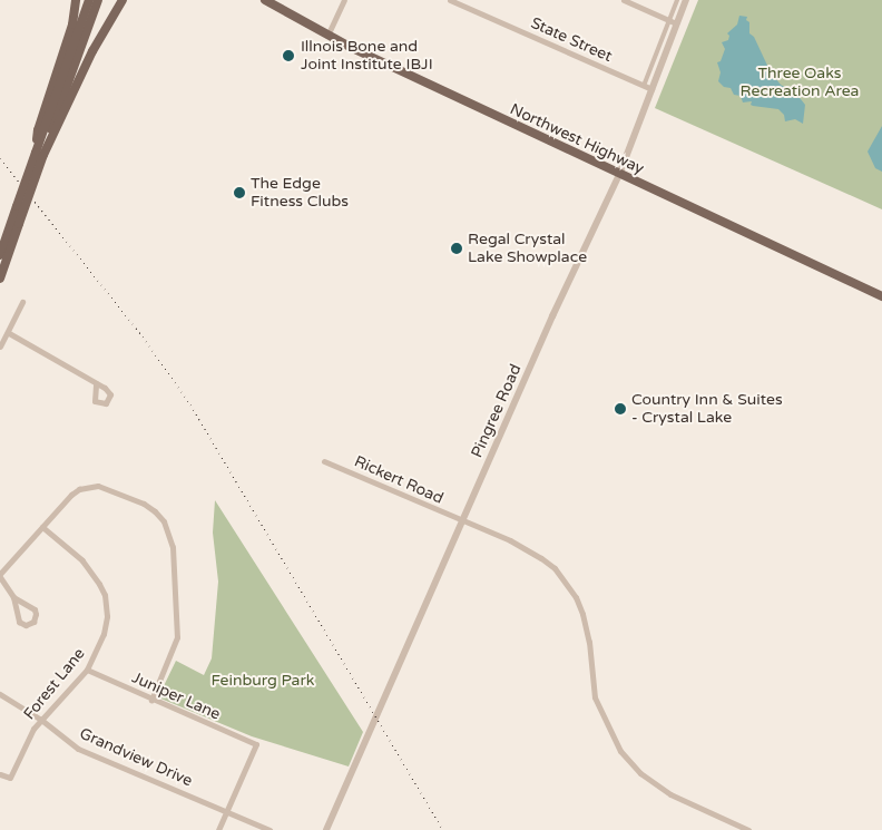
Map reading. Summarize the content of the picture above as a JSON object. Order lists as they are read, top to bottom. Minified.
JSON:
{"streets":{"main road":["Northwest Highway"],"street":["State Street","Pingree Road","Rickert Road","Forest Lane","Juniper Lane","Grandview Drive"]},"crossings":[["State Street","Pingree Road"],["Northwest Highway","Pingree Road"],["Pingree Road","Rickert Road"],["Forest Lane","Juniper Lane"],["Forest Lane","Grandview Drive"],["Juniper Lane","Grandview Drive"]],"parks":["Three Oaks Recreation Area","Feinburg Park"],"places":["Illnois Bone and Joint Institute IBJI","The Edge Fitness Clubs","Regal Crystal Lake Showplace","Country Inn & Suites - Crystal Lake"]}
